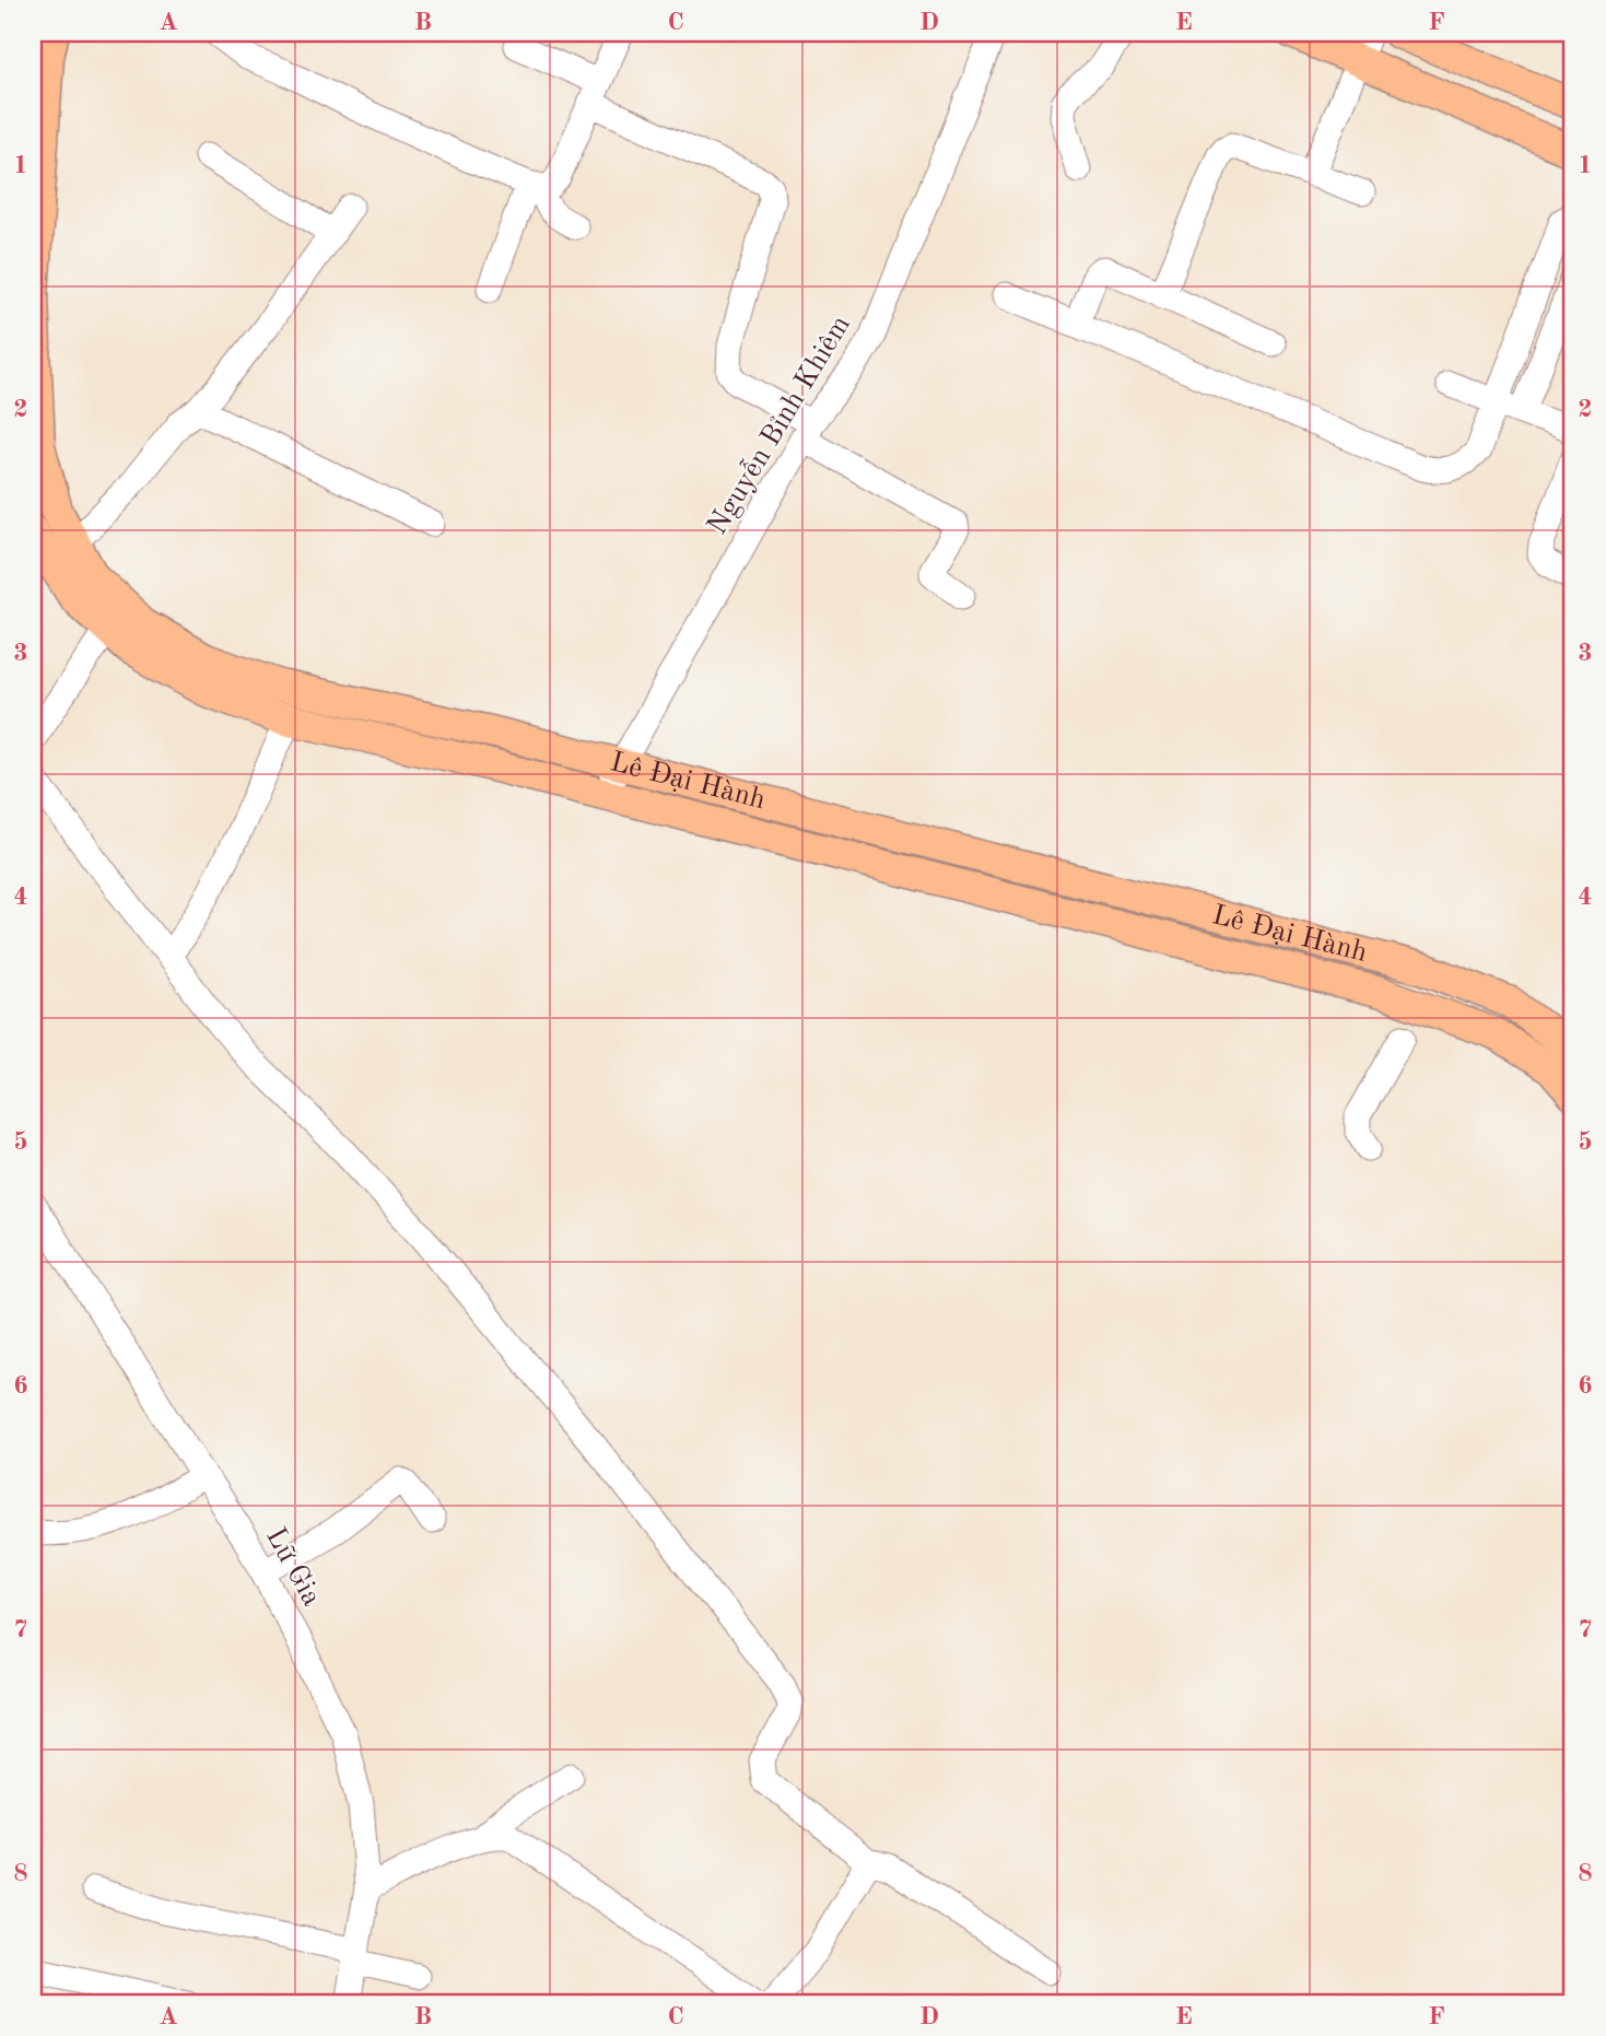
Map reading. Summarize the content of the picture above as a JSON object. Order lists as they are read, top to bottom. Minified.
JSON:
{"streets":{"main road":["Lê Đại Hành"],"street":["Nguyễn Bỉnh Khiêm","Lữ Gia"]},"crossings":[["Nguyễn Bỉnh Khiêm","Lê Đại Hành"]],"grid":{"columns":["A","B","C","D","E","F"],"rows":["1","2","3","4","5","6","7","8"]}}
